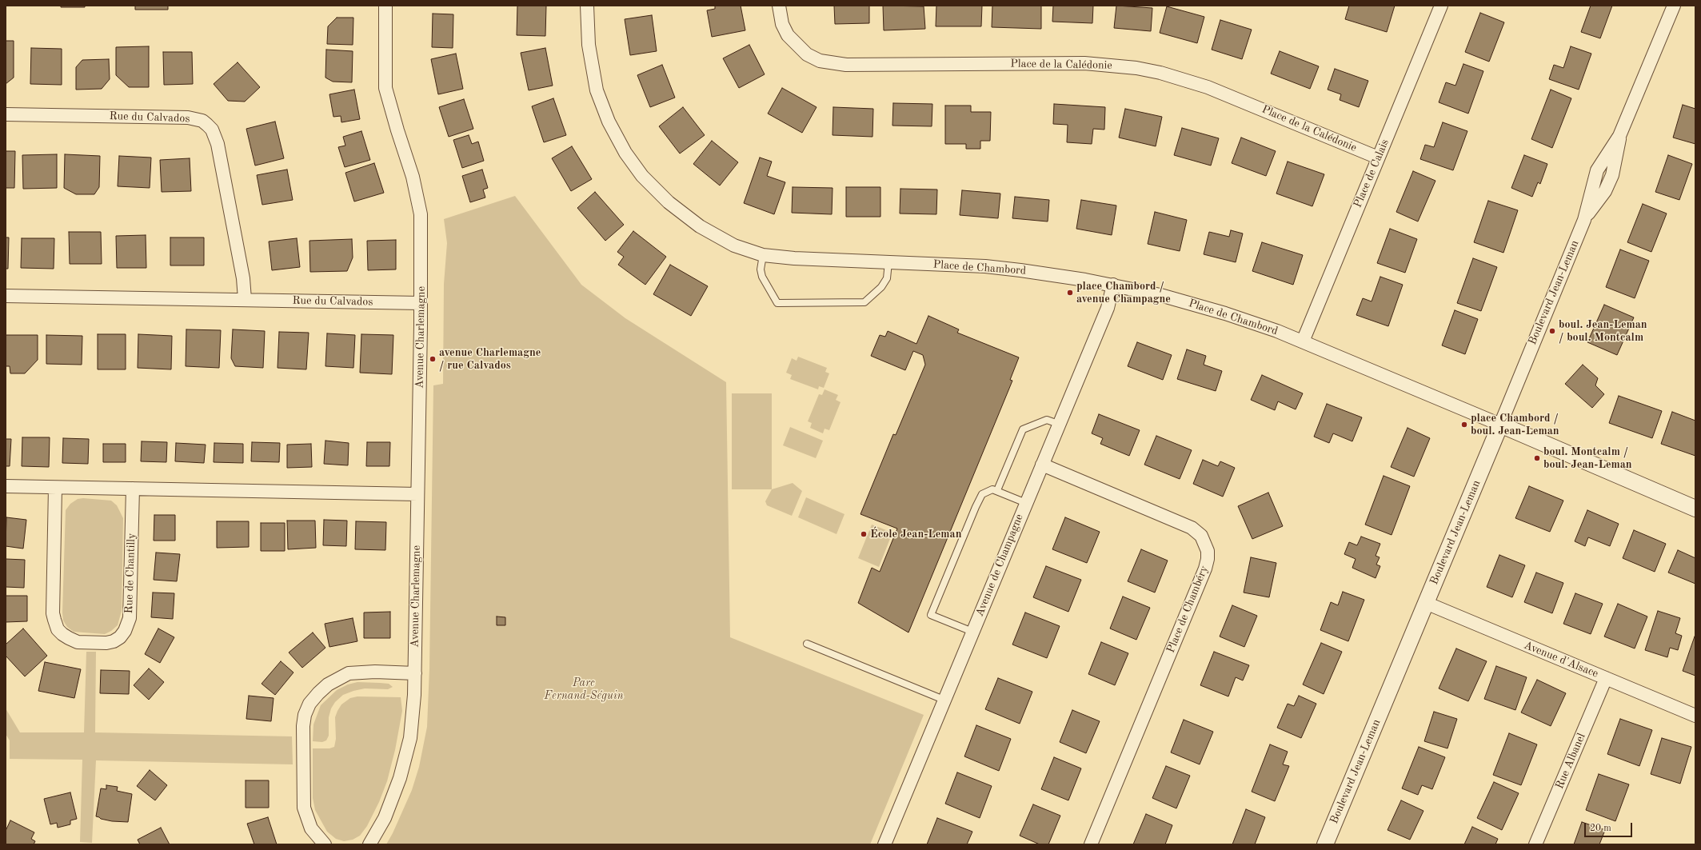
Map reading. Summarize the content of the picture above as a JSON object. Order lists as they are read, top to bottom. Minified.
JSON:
{"streets":{"street":["Place de la Calédonie","Rue du Calvados","Place de Calais","Place de Chambord","Boulevard Jean-Leman","Avenue Charlemagne","Avenue de Champagne","Rue de Chantilly","Place de Chambéry","Avenue d'Alsace","Rue Albanel"]},"crossings":[["Place de la Calédonie","Place de Calais"],["Rue du Calvados","Avenue Charlemagne"],["Place de Calais","Place de Chambord"],["Place de Chambord","Boulevard Jean-Leman"],["Place de Chambord","Avenue de Champagne"],["Boulevard Jean-Leman","Avenue d'Alsace"],["Avenue de Champagne","Place de Chambéry"],["Avenue d'Alsace","Rue Albanel"]],"parks":["Parc Fernand-Séguin"],"places":["place Chambord / avenue Champagne","boul. Jean-Leman / boul. Montcalm","avenue Charlemagne / rue Calvados","place Chambord / boul. Jean-Leman","boul. Montcalm / boul. Jean-Leman","École Jean-Leman"],"scale_bar":"20 m"}
